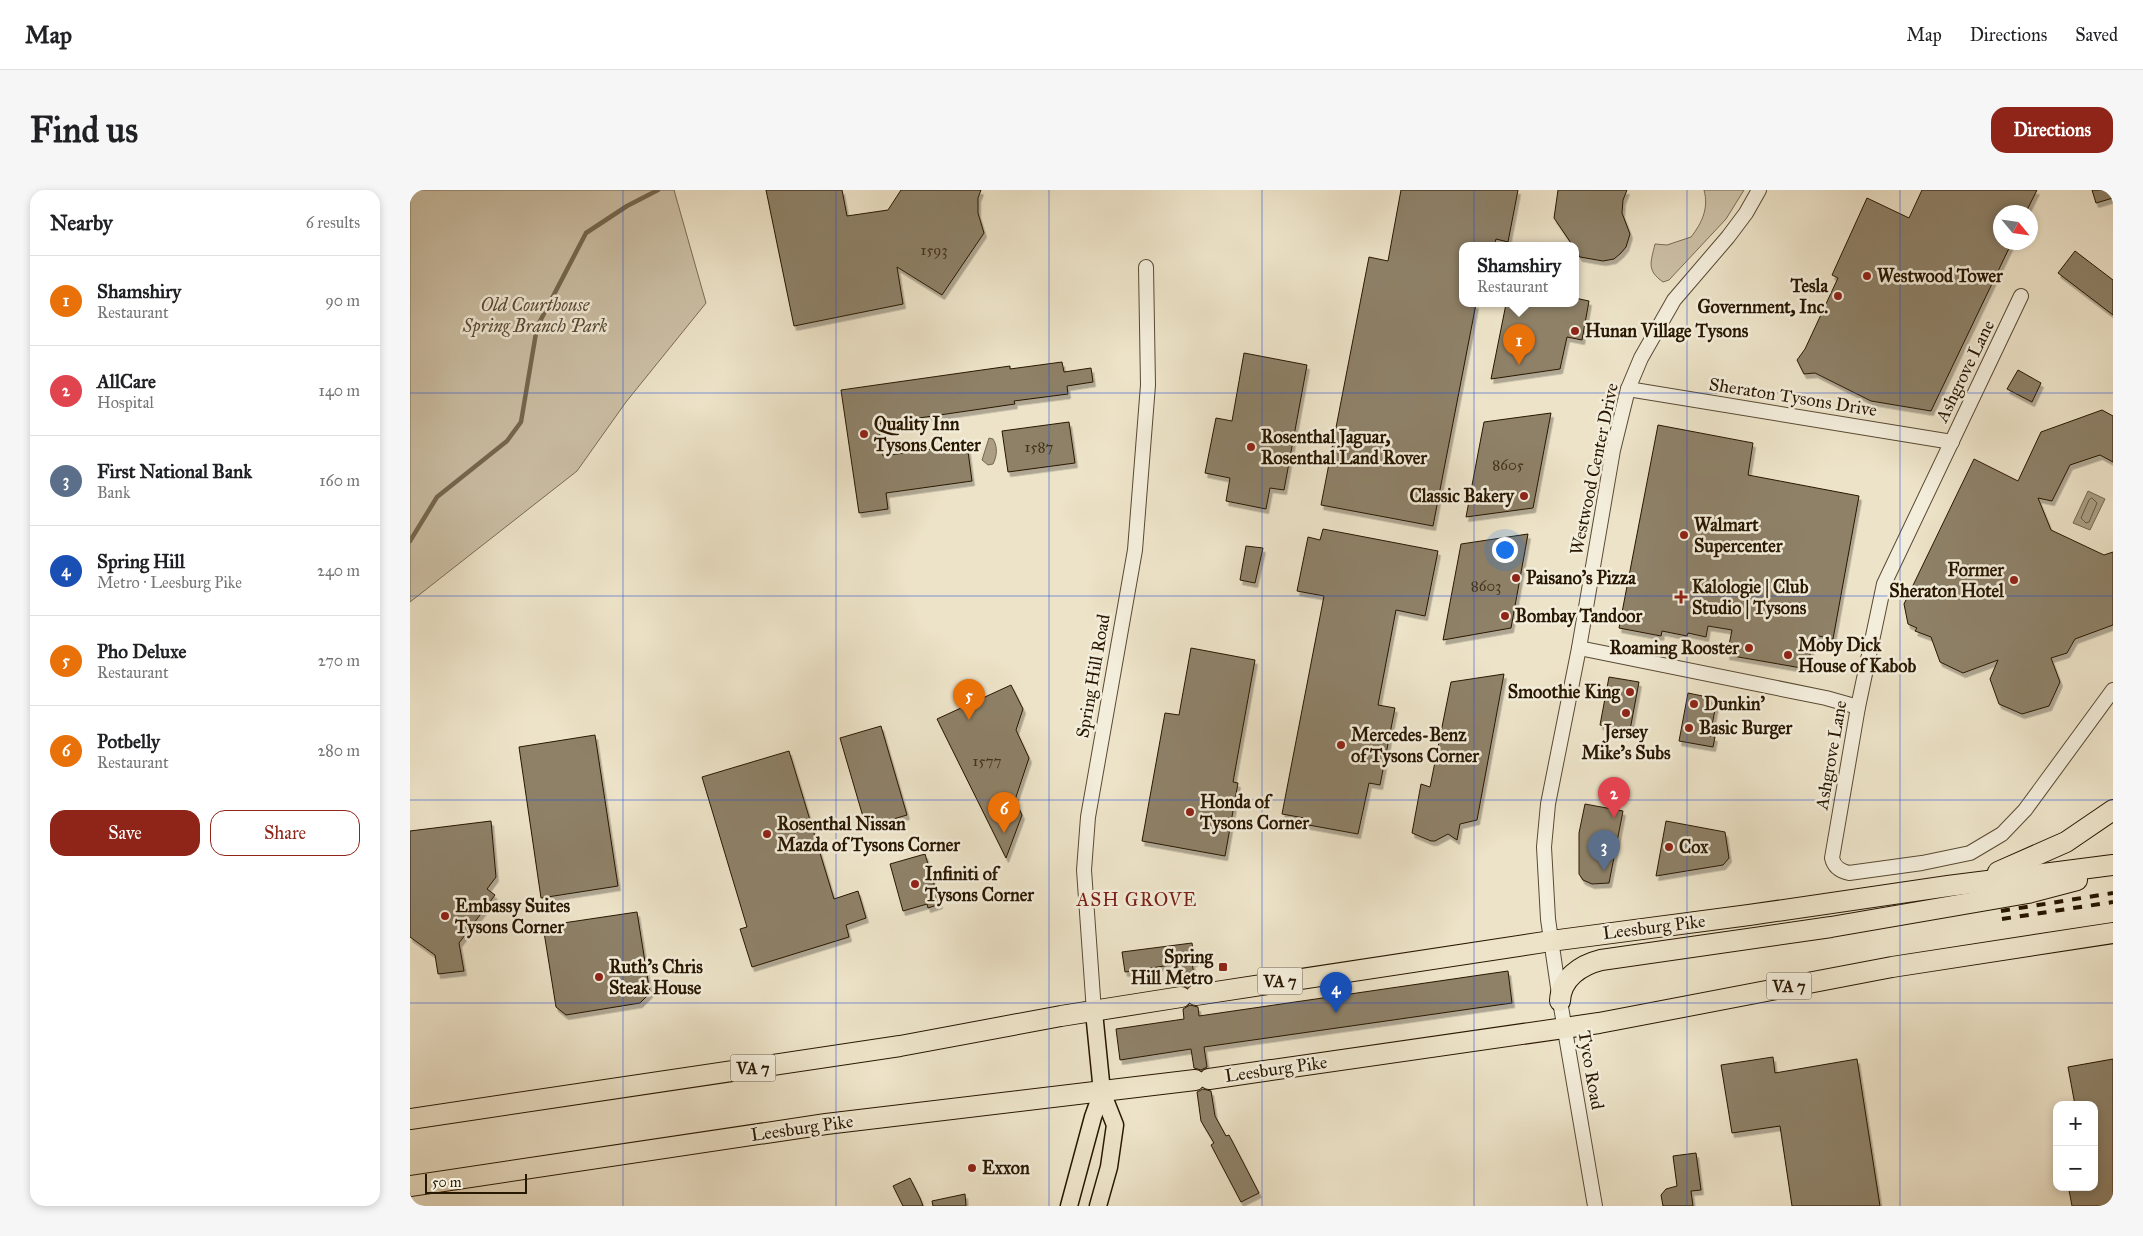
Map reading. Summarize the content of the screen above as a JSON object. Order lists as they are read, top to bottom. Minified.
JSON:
{"streets":{"highway":["Leesburg Pike","VA 7"],"main road":["Spring Hill Road"],"street":["Ashgrove Lane","Sheraton Tysons Drive","Westwood Center Drive","Tyco Road"]},"crossings":[["Ashgrove Lane","Sheraton Tysons Drive"],["Sheraton Tysons Drive","Westwood Center Drive"],["Westwood Center Drive","Leesburg Pike"],["Westwood Center Drive","Tyco Road"],["Spring Hill Road","Leesburg Pike"],["Leesburg Pike","Tyco Road"]],"districts":["ASH GROVE"],"parks":["Old Courthouse Spring Branch Park"],"places":{"other":["Westwood Tower","Tesla Government, Inc.","Hunan Village Tysons","Quality Inn Tysons Center","Rosenthal Jaguar, Rosenthal Land Rover","Classic Bakery","Walmart Supercenter","Paisano's Pizza","Former Sheraton Hotel","Bombay Tandoor","Roaming Rooster","Moby Dick House of Kabob","Smoothie King","Dunkin'","Jersey Mike's Subs","Basic Burger","Mercedes-Benz of Tysons Corner","Honda of Tysons Corner","Rosenthal Nissan Mazda of Tysons Corner","Cox","Infiniti of Tysons Corner","Embassy Suites Tysons Corner","Ruth's Chris Steak House","Exxon"],"health":["Kalologie | Club Studio | Tysons"],"transit":["Spring Hill Metro"]},"house_numbers":["1593","1587","8605","8603","1577"],"scale_bar":"50 m","north":"bottom right","page":{"header":"Map","nav":["Map","Directions","Saved"],"buttons":["Directions",["Save","Share"]],"title":"Find us","heading":["Nearby","6 results"],"popup":["Shamshiry","Restaurant"],"list":[{"mark":"1","name":"Shamshiry","note":"Restaurant","value":"90 m"},{"mark":"2","name":"AllCare","note":"Hospital","value":"140 m"},{"mark":"3","name":"First National Bank","note":"Bank","value":"160 m"},{"mark":"4","name":"Spring Hill","note":"Metro · Leesburg Pike","value":"240 m"},{"mark":"5","name":"Pho Deluxe","note":"Restaurant","value":"270 m"},{"mark":"6","name":"Potbelly","note":"Restaurant","value":"280 m"}],"pins":["1","5","2","6","3","4"],"map_buttons":["+","−"],"scale":"50 m"}}
